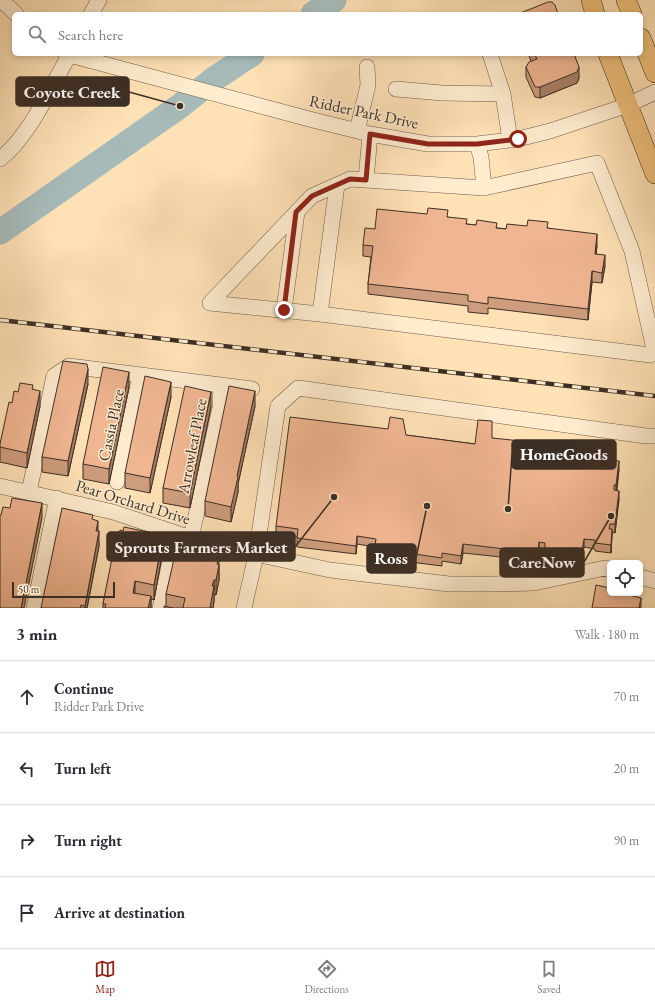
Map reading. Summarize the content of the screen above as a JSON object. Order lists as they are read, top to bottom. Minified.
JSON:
{"streets":{"street":["Ridder Park Drive","Cassia Place","Arrowleaf Place","Pear Orchard Drive"]},"crossings":[["Arrowleaf Place","Pear Orchard Drive"]],"places":["Coyote Creek","Sprouts Farmers Market","Ross","HomeGoods","CareNow"],"scale_bar":"50 m","page":{"search":"Search here","scale":"50 m","heading":["3 min","Walk · 180 m"],"list":[["Continue","Ridder Park Drive","70 m"],["Turn left","20 m"],["Turn right","90 m"],"Arrive at destination"],"nav":["Map","Directions","Saved"]}}
